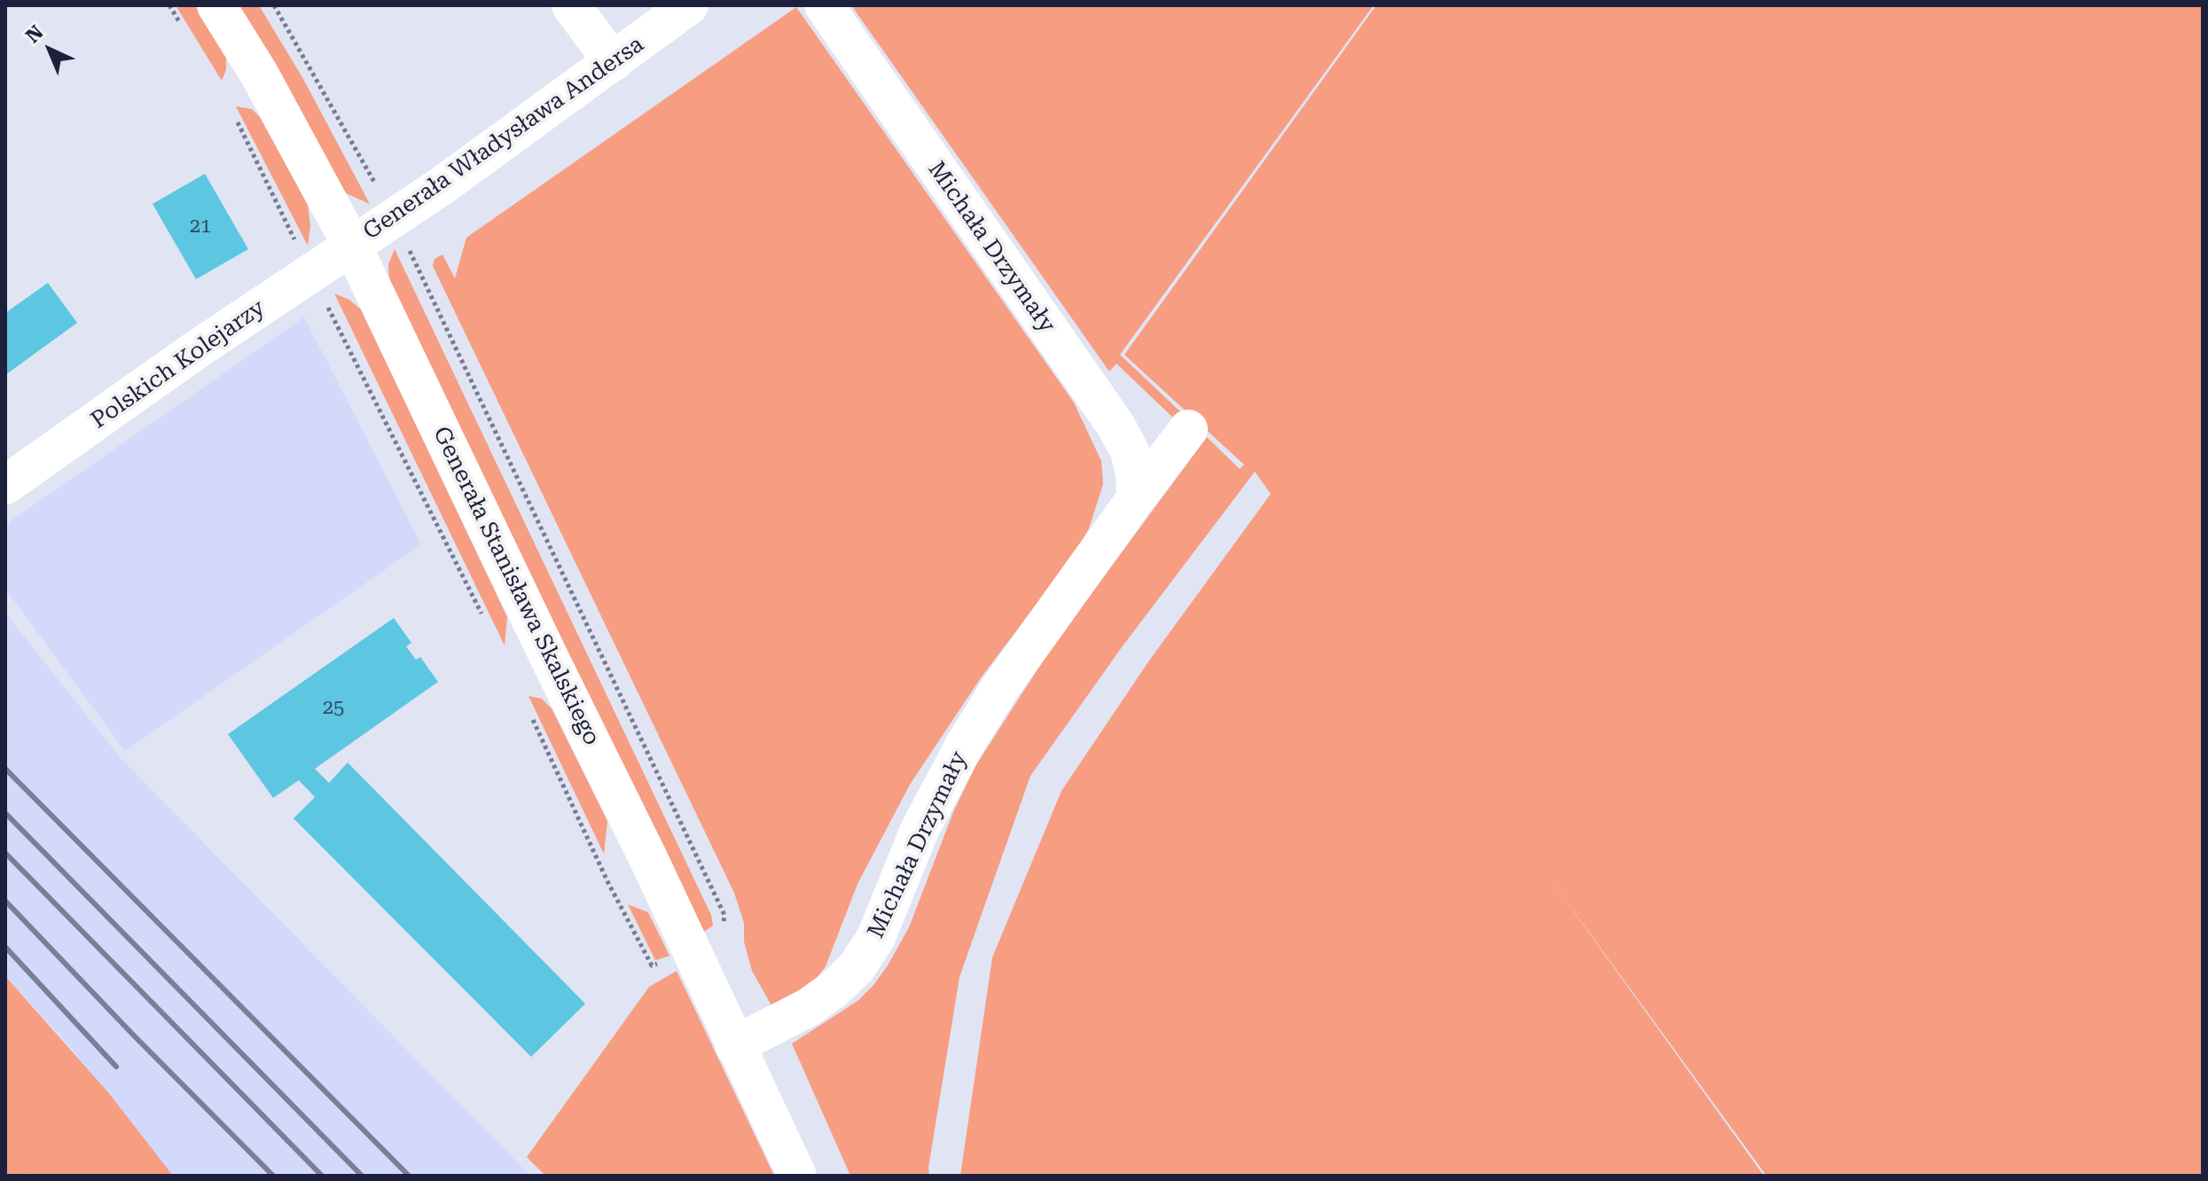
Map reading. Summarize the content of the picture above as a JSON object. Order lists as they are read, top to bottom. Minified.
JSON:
{"streets":{"street":["Generała Władysława Andersa","Michała Drzymały","Polskich Kolejarzy","Generała Stanisława Skalskiego"]},"crossings":[["Generała Władysława Andersa","Polskich Kolejarzy"],["Generała Władysława Andersa","Generała Stanisława Skalskiego"],["Michała Drzymały","Generała Stanisława Skalskiego"],["Polskich Kolejarzy","Generała Stanisława Skalskiego"]],"house_numbers":["21","25"],"north":"top left"}
